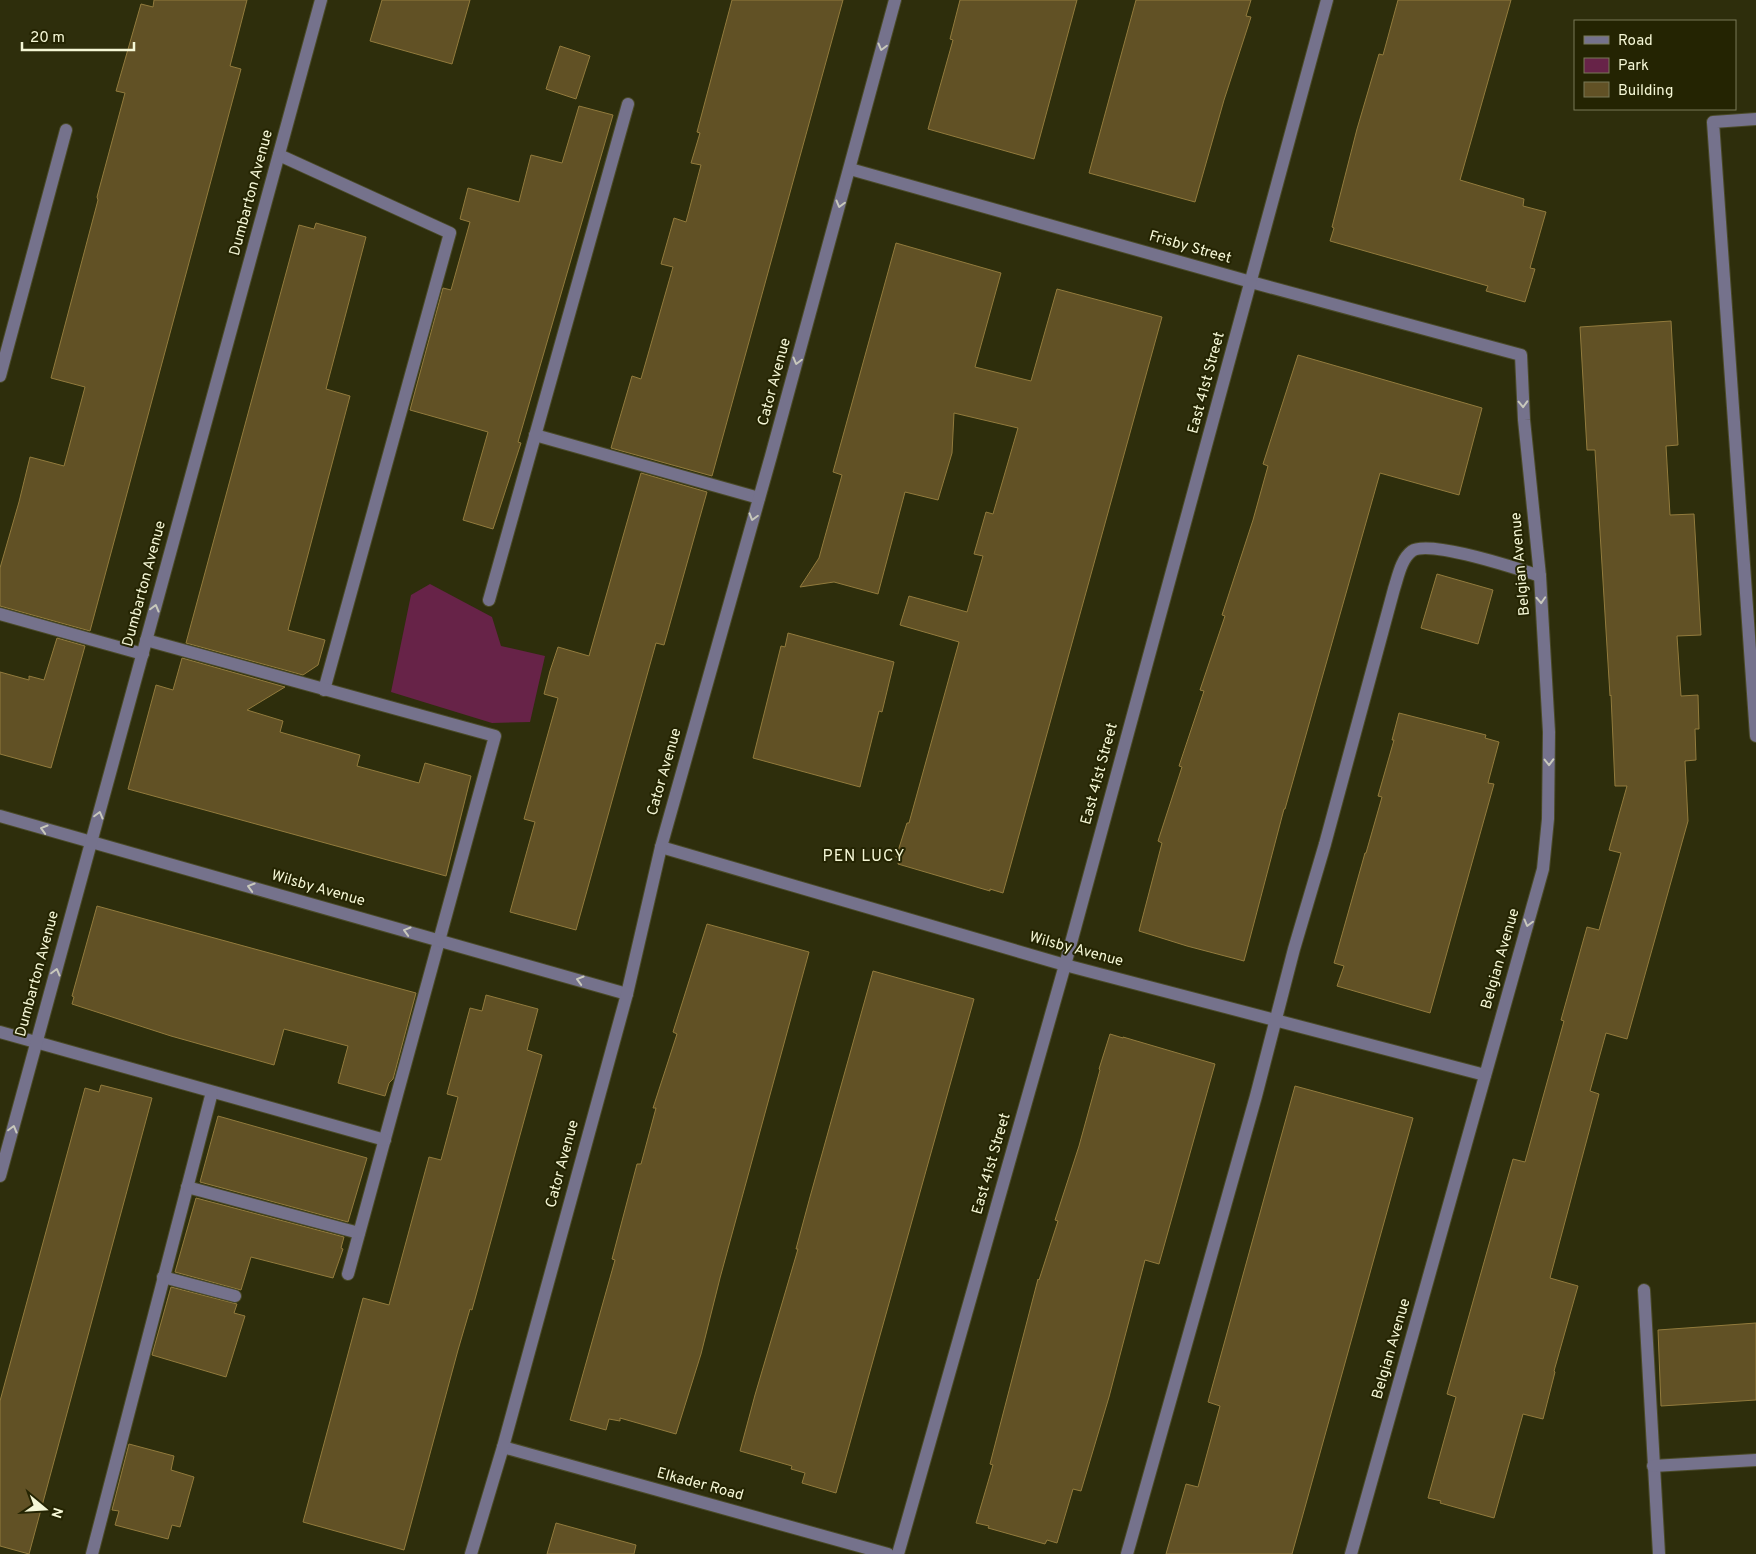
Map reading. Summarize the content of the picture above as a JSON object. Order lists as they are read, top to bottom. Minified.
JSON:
{"streets":{"street":["Dumbarton Avenue","Frisby Street","Cator Avenue","East 41st Street","Belgian Avenue","Wilsby Avenue","Elkader Road"]},"crossings":[["Dumbarton Avenue","Wilsby Avenue"],["Frisby Street","Cator Avenue"],["Frisby Street","East 41st Street"],["Frisby Street","Belgian Avenue"],["Cator Avenue","Wilsby Avenue"],["Cator Avenue","Elkader Road"],["East 41st Street","Wilsby Avenue"],["Belgian Avenue","Wilsby Avenue"]],"one_way":["Dumbarton Avenue","Cator Avenue","Belgian Avenue","Wilsby Avenue"],"districts":["PEN LUCY"],"legend":["Road","Park","Building"],"scale_bar":"20 m","north":"right"}
